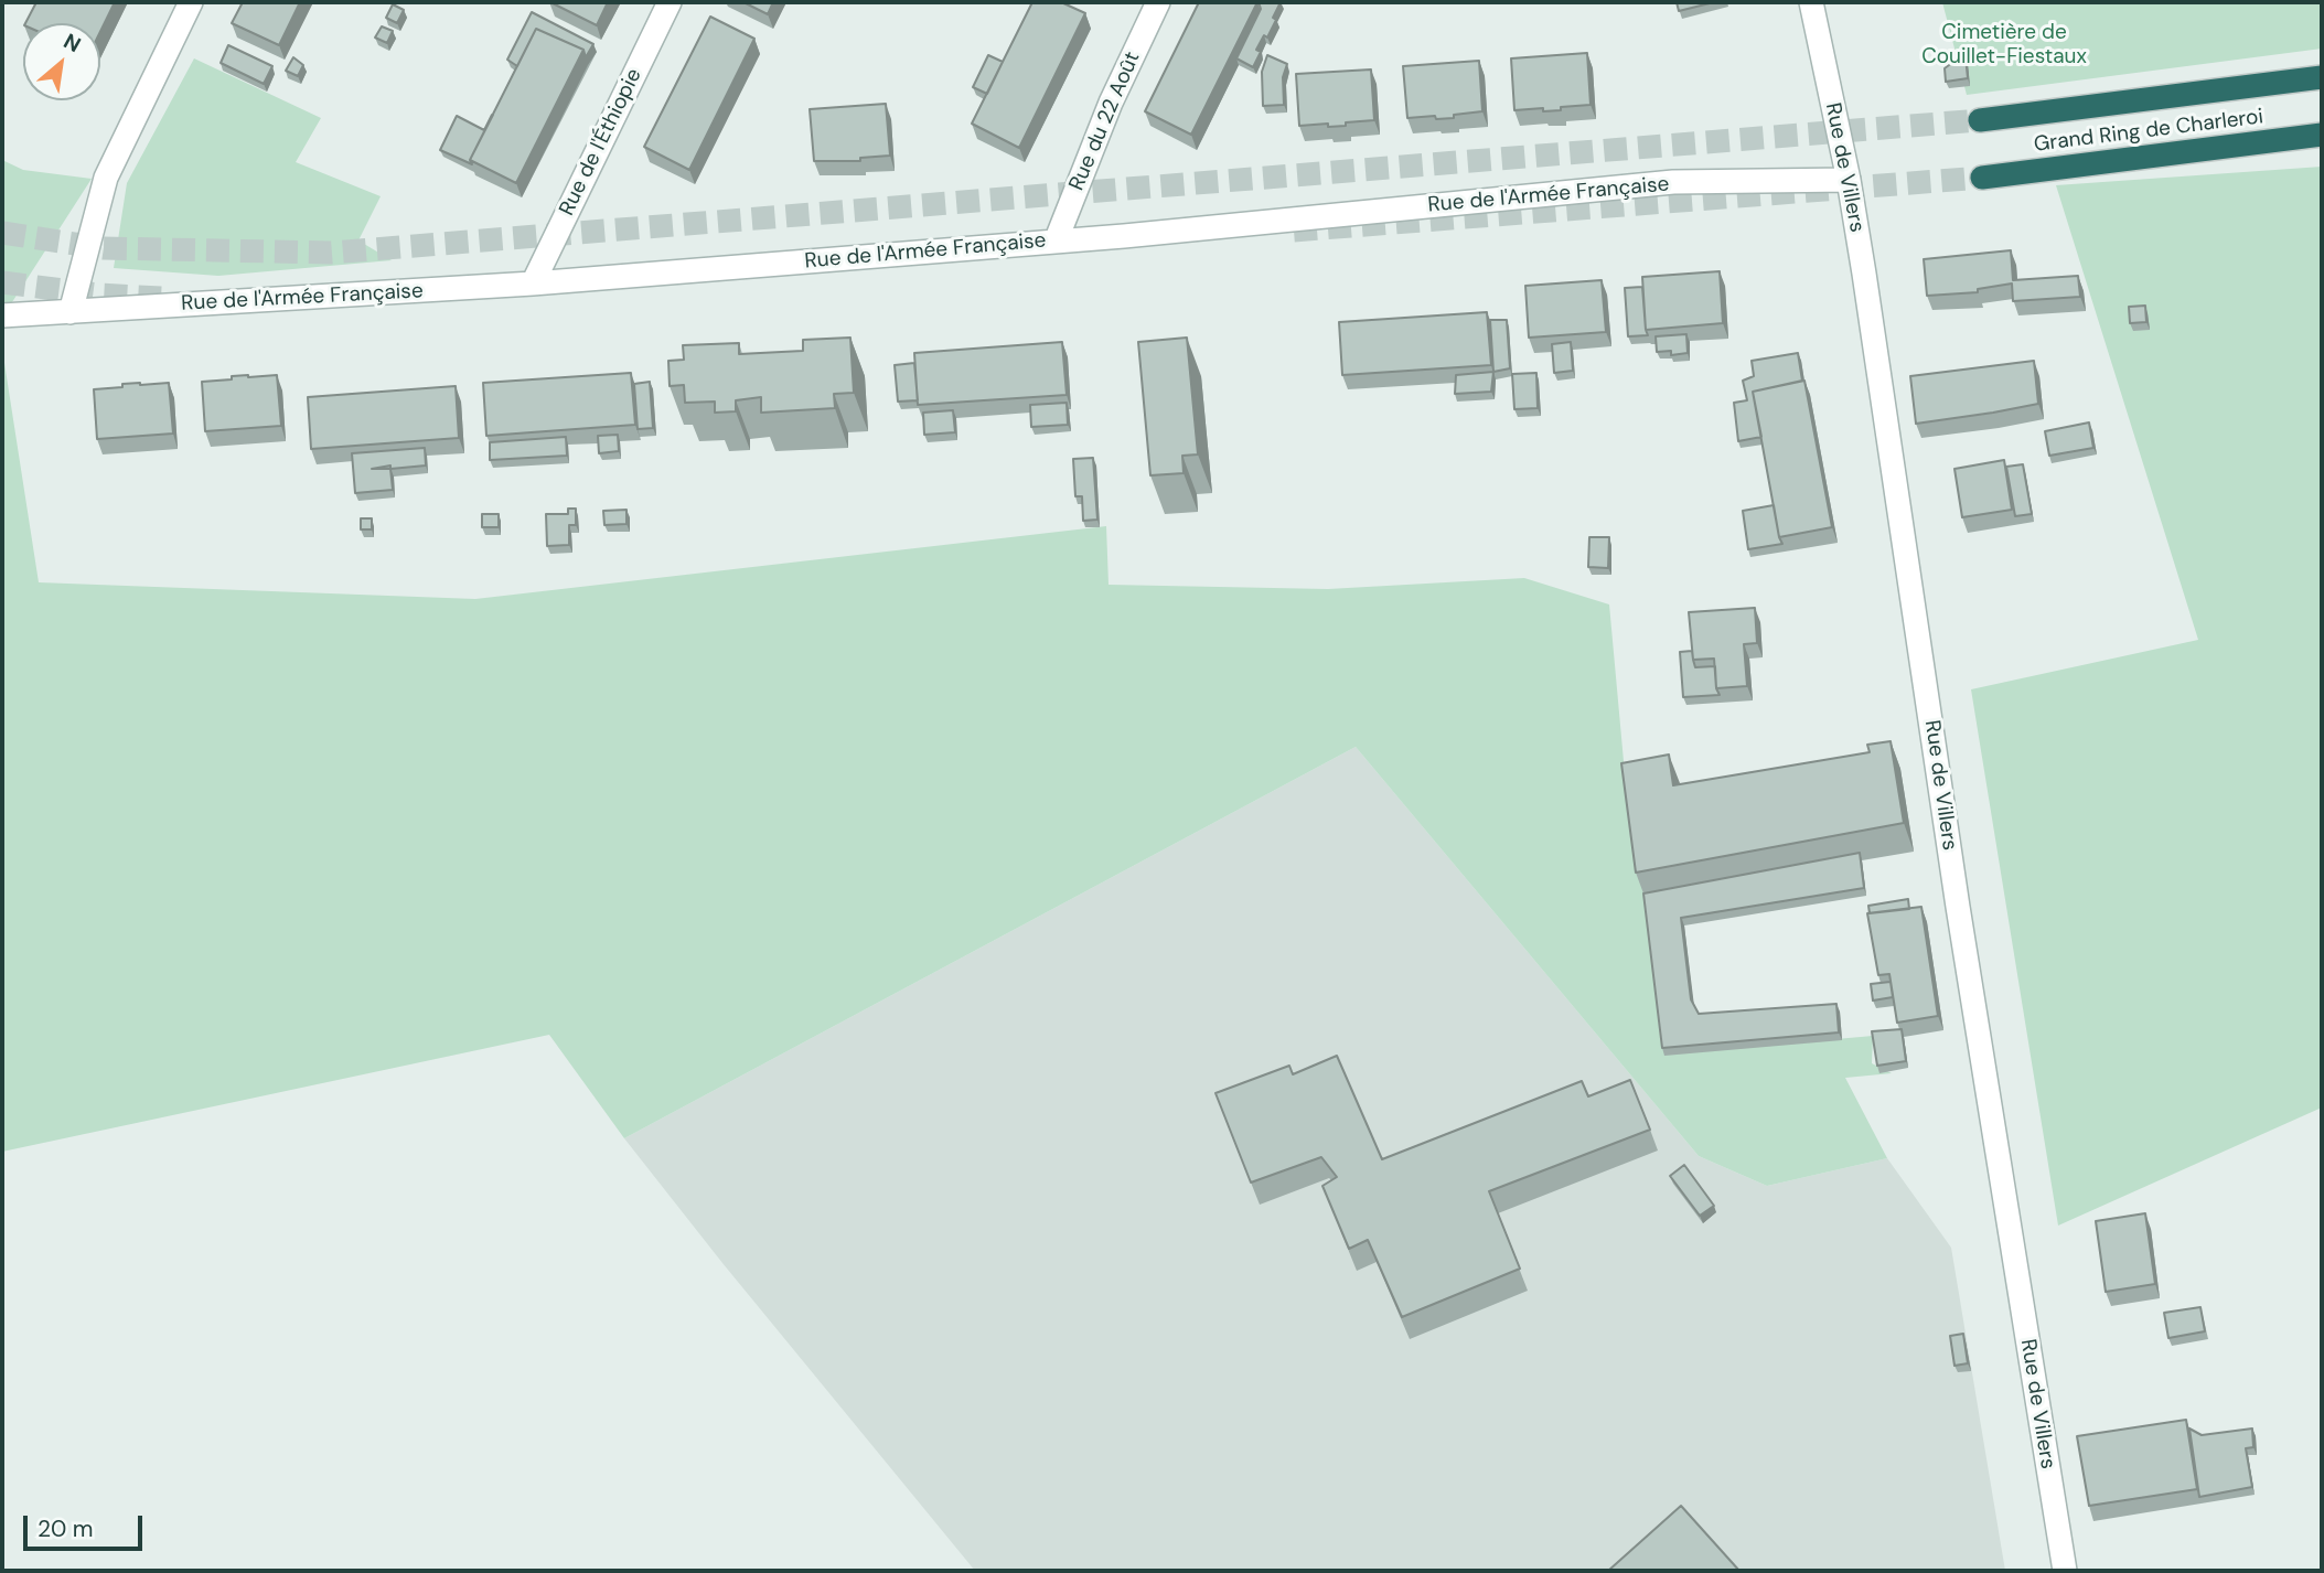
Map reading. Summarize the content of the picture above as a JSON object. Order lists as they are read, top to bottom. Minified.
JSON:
{"streets":{"highway":["Grand Ring de Charleroi"],"street":["Rue du 22 Août","Rue de l'Éthiopie","Rue de Villers","Rue de l'Armée Française"]},"crossings":[["Rue du 22 Août","Rue de l'Armée Française"],["Rue de l'Éthiopie","Rue de l'Armée Française"],["Rue de Villers","Rue de l'Armée Française"]],"parks":["Cimetière de Couillet-Fiestaux"],"scale_bar":"20 m","north":"top right"}
